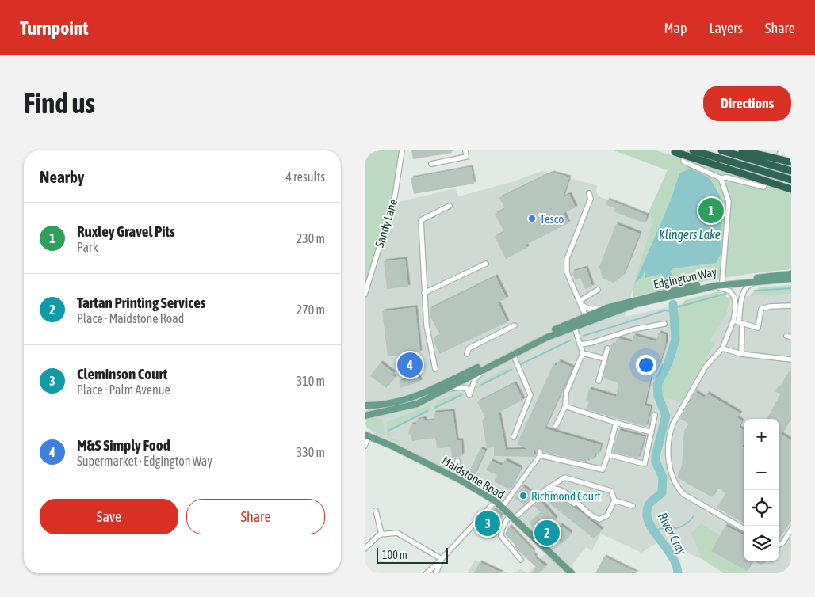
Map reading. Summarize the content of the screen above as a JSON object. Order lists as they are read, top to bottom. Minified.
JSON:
{"streets":{"main road":["Edgington Way","Maidstone Road"],"street":["Sandy Lane"]},"water":["Klingers Lake","River Cray"],"places":["Tesco","Richmond Court"],"scale_bar":"100 m","page":{"header":"Turnpoint","nav":["Map","Layers","Share"],"buttons":["Directions",["Save","Share"]],"title":"Find us","heading":["Nearby","4 results"],"pins":["1","4","3","2"],"list":[{"mark":"1","name":"Ruxley Gravel Pits","note":"Park","value":"230 m"},{"mark":"2","name":"Tartan Printing Services","note":"Place · Maidstone Road","value":"270 m"},{"mark":"3","name":"Cleminson Court","note":"Place · Palm Avenue","value":"310 m"},{"mark":"4","name":"M&S Simply Food","note":"Supermarket · Edgington Way","value":"330 m"}],"map_buttons":["+","−"],"scale":"100 m"}}
